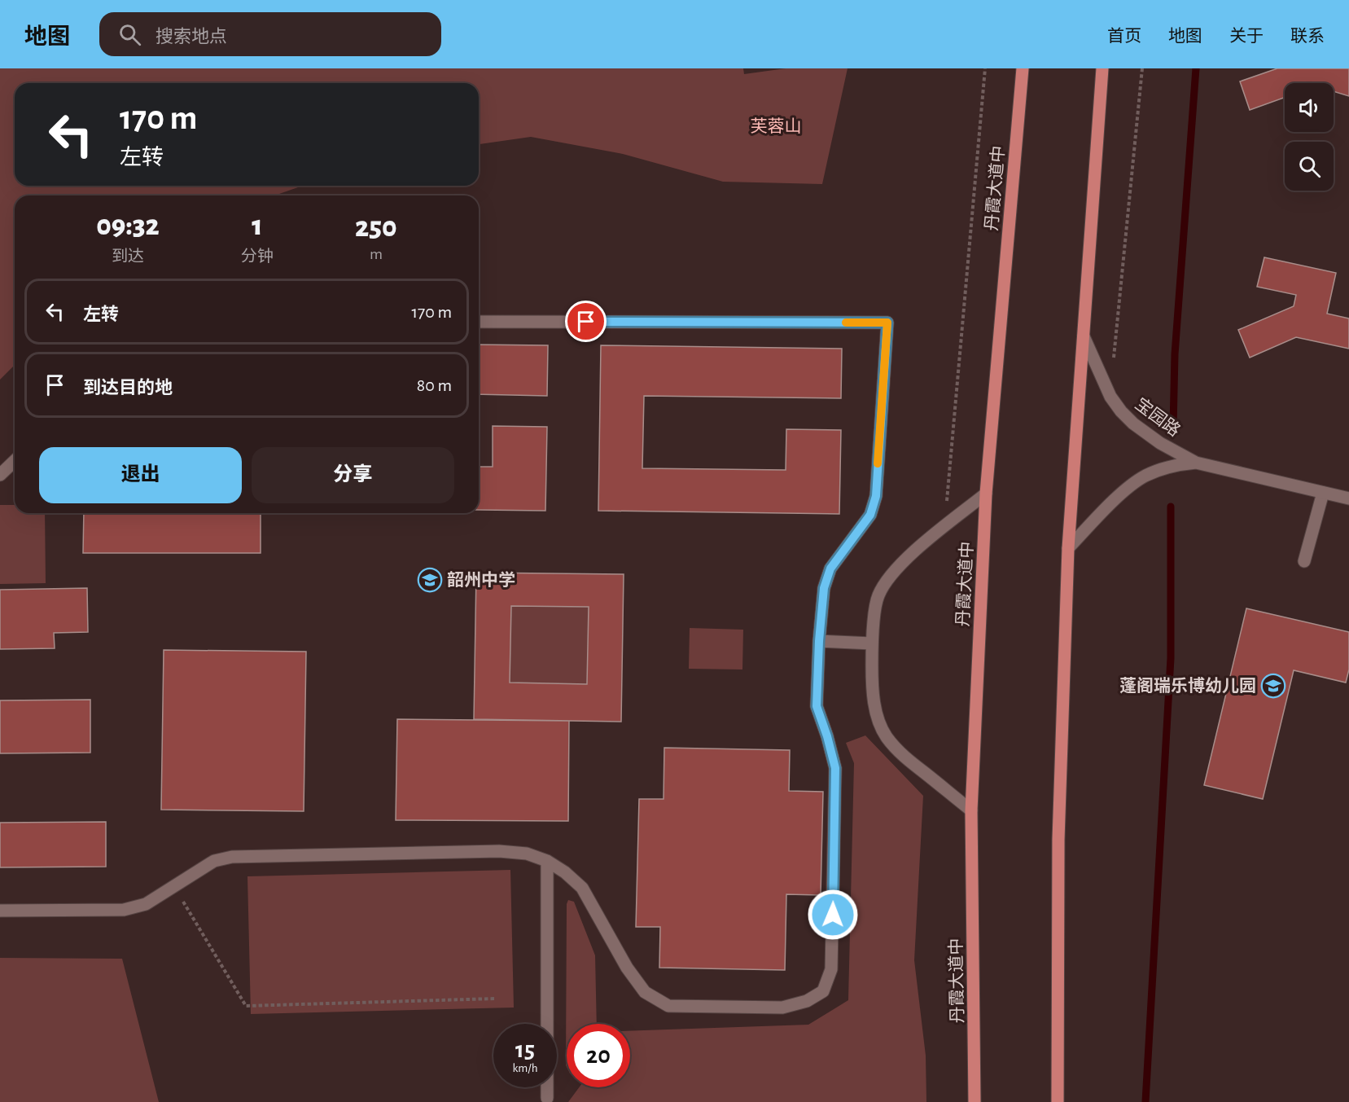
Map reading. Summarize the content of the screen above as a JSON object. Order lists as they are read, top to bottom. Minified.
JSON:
{"streets":{"main road":["丹霞大道中"],"street":["宝园路"]},"parks":["芙蓉山"],"places":{"school or university":["韶州中学","蓬阁瑞乐博幼儿园"]},"page":{"header":"地图","search":"搜索地点","nav":["首页","地图","关于","联系"],"turn":["170 m","左转"],"eta":["09:32","到达","1","分钟","250","m"],"list":[{"name":"左转","value":"170 m"},{"name":"到达目的地","value":"80 m"}],"buttons":["退出","分享"],"speed":"15 km/h","limit":"20"}}
